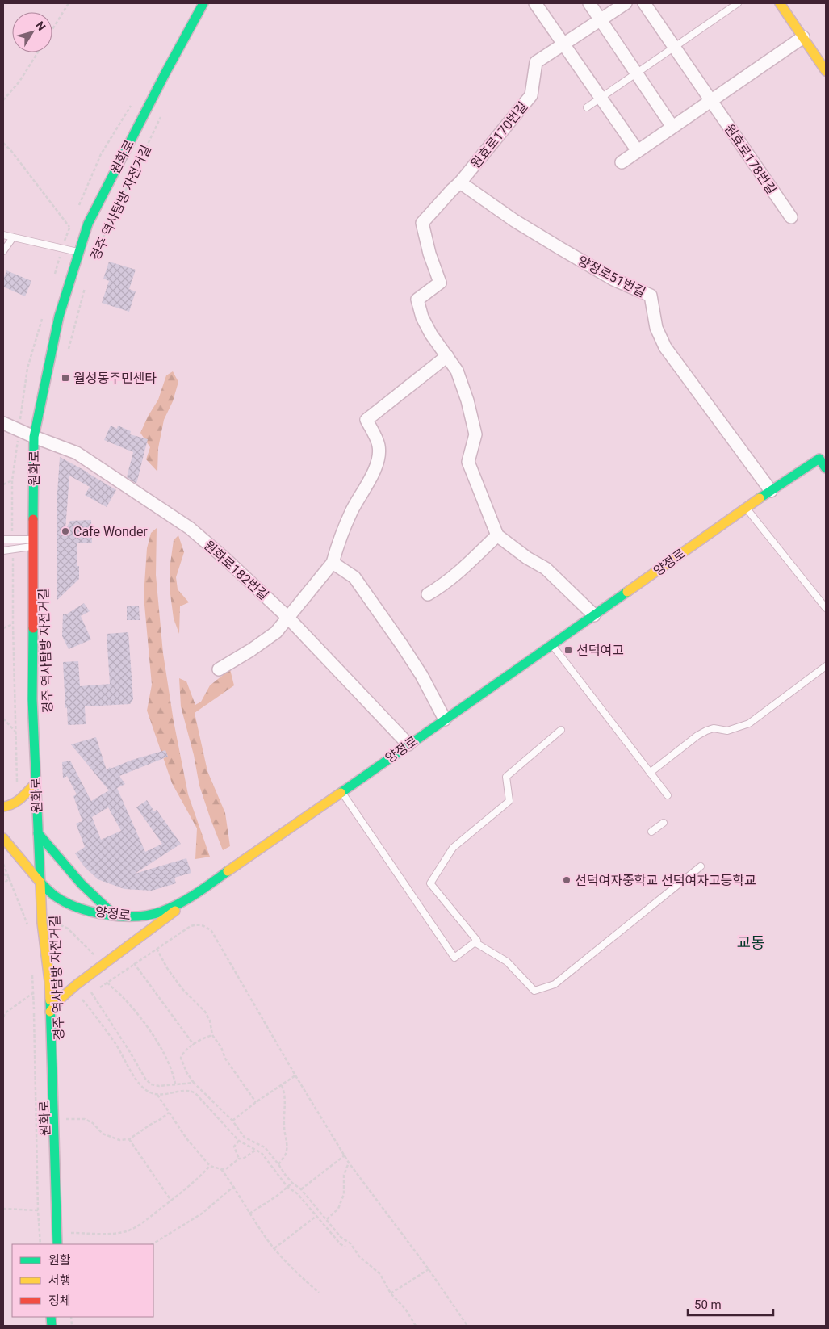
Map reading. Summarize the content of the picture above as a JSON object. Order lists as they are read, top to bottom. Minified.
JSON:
{"streets":{"main road":["원화로","양정로"],"street":["원효로170번길","원효로178번길","양정로51번길","원화로182번길"],"path":["경주 역사탐방 자전거길"]},"crossings":[["원효로170번길","양정로51번길"],["원화로","양정로"],["원화로","원화로182번길"],["양정로51번길","양정로"],["양정로","원화로182번길"]],"districts":["교동"],"places":{"transit":["월성동주민센타","선덕여고"],"other":["Cafe Wonder","선덕여자중학교 선덕여자고등학교"]},"legend":["원활","서행","정체"],"scale_bar":"50 m","north":"top right"}
